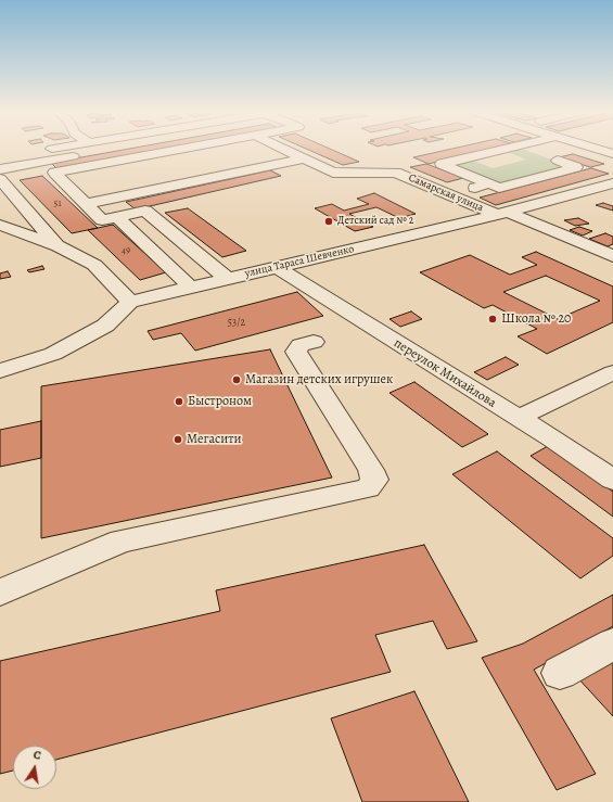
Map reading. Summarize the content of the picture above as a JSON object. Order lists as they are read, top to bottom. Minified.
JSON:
{"streets":{"street":["Самарская улица","улица Тараса Шевченко","переулок Михайлова"]},"crossings":[["Самарская улица","улица Тараса Шевченко"],["улица Тараса Шевченко","переулок Михайлова"]],"places":["Детский сад № 2","Школа № 20","Магазин детских игрушек","Быстроном","Мегасити"],"house_numbers":["51","49","53/2"],"north":"top"}
